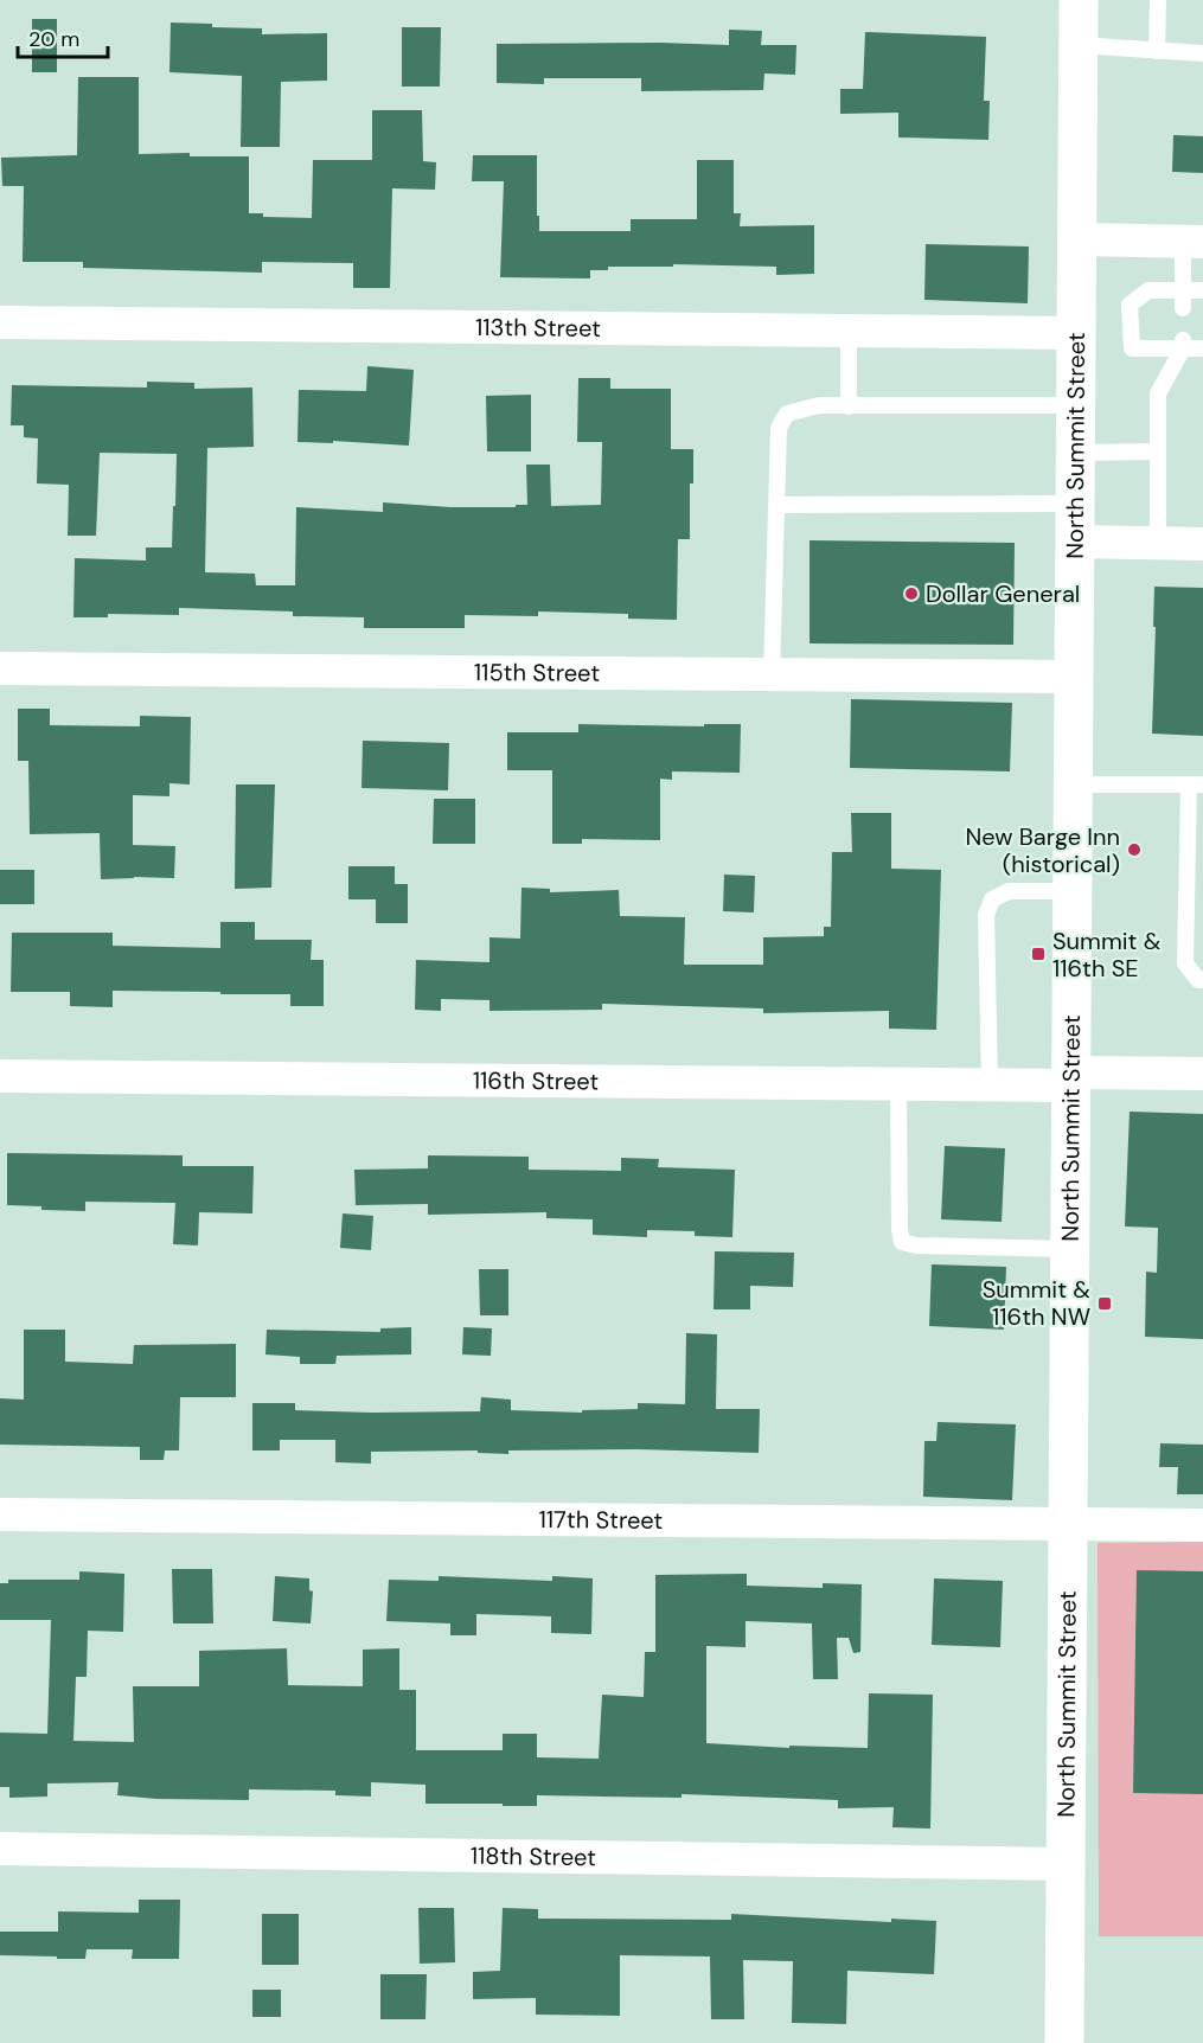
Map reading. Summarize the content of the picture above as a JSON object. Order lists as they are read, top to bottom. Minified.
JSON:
{"streets":{"main road":["North Summit Street"],"street":["113th Street","115th Street","116th Street","117th Street","118th Street"]},"crossings":[["113th Street","North Summit Street"],["North Summit Street","115th Street"],["North Summit Street","116th Street"],["North Summit Street","117th Street"],["North Summit Street","118th Street"]],"places":{"other":["Dollar General","New Barge Inn (historical)"],"transit":["Summit & 116th SE","Summit & 116th NW"]},"scale_bar":"20 m"}
